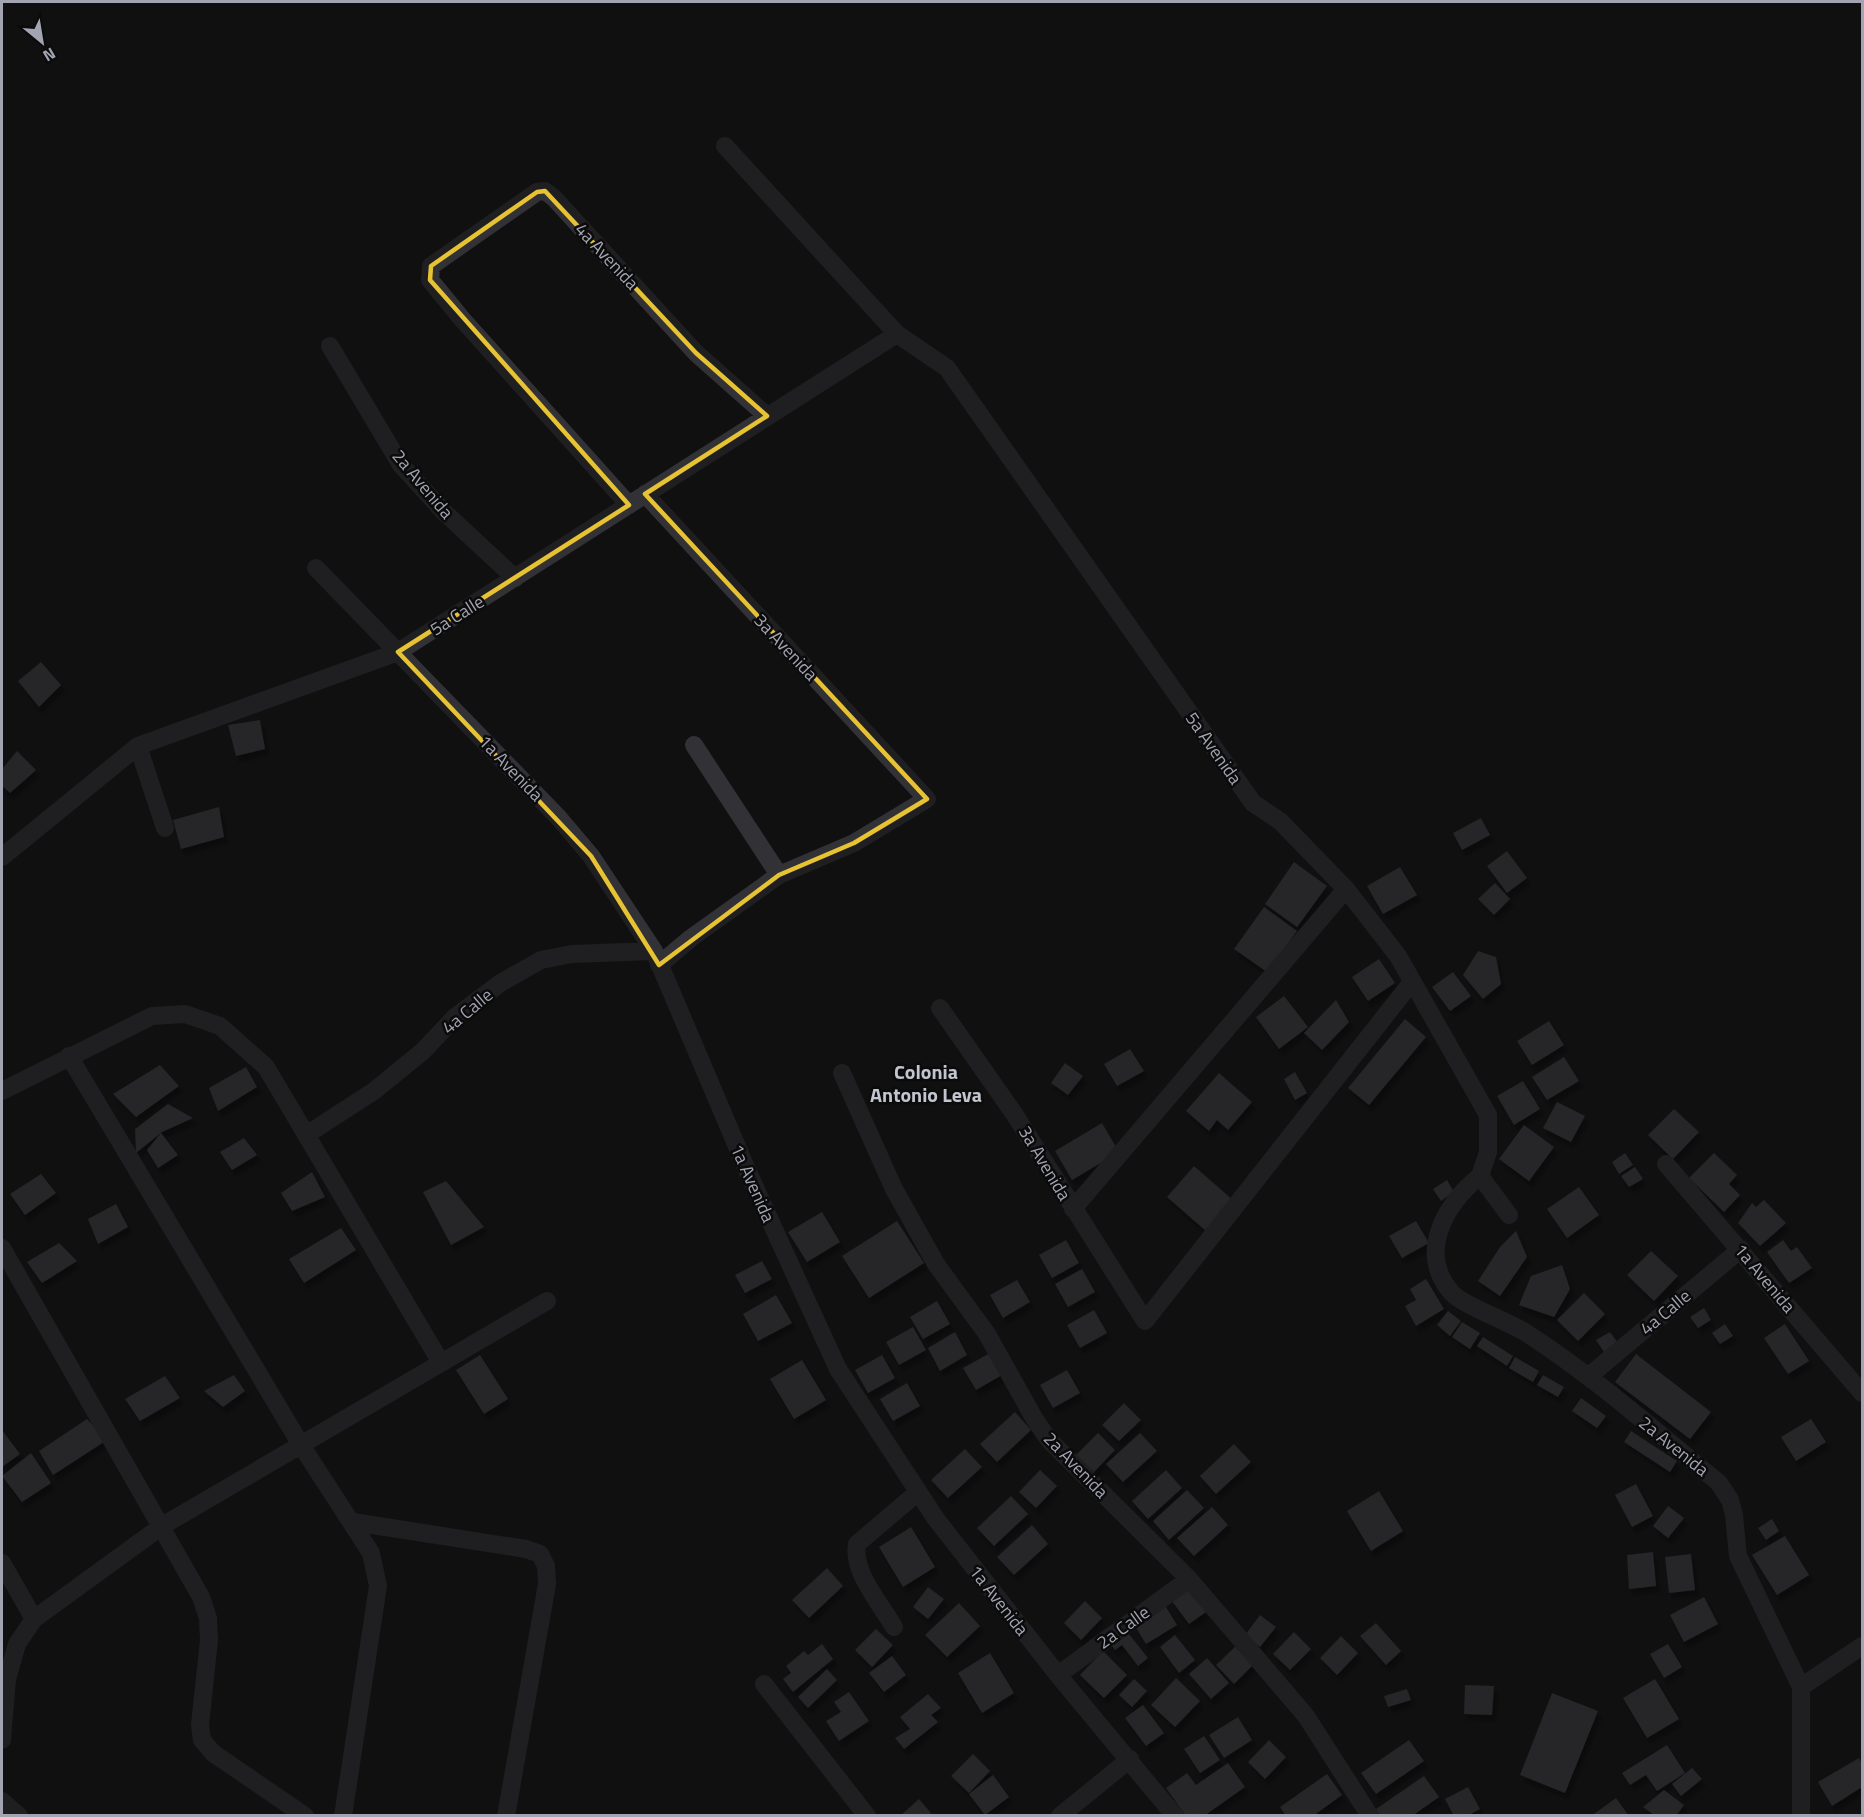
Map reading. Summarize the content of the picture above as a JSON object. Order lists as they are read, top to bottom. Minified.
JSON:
{"streets":{"street":["4a Avenida","2a Avenida","5a Calle","3a Avenida","5a Avenida","1a Avenida","4a Calle","2a Calle"]},"crossings":[["4a Avenida","5a Calle"],["2a Avenida","5a Calle"],["2a Avenida","5a Avenida"],["2a Avenida","4a Calle"],["2a Avenida","2a Calle"],["5a Calle","3a Avenida"],["5a Calle","5a Avenida"],["5a Calle","1a Avenida"],["3a Avenida","5a Avenida"],["1a Avenida","4a Calle"],["1a Avenida","2a Calle"]],"districts":["Colonia Antonio Leva"],"north":"bottom right"}
